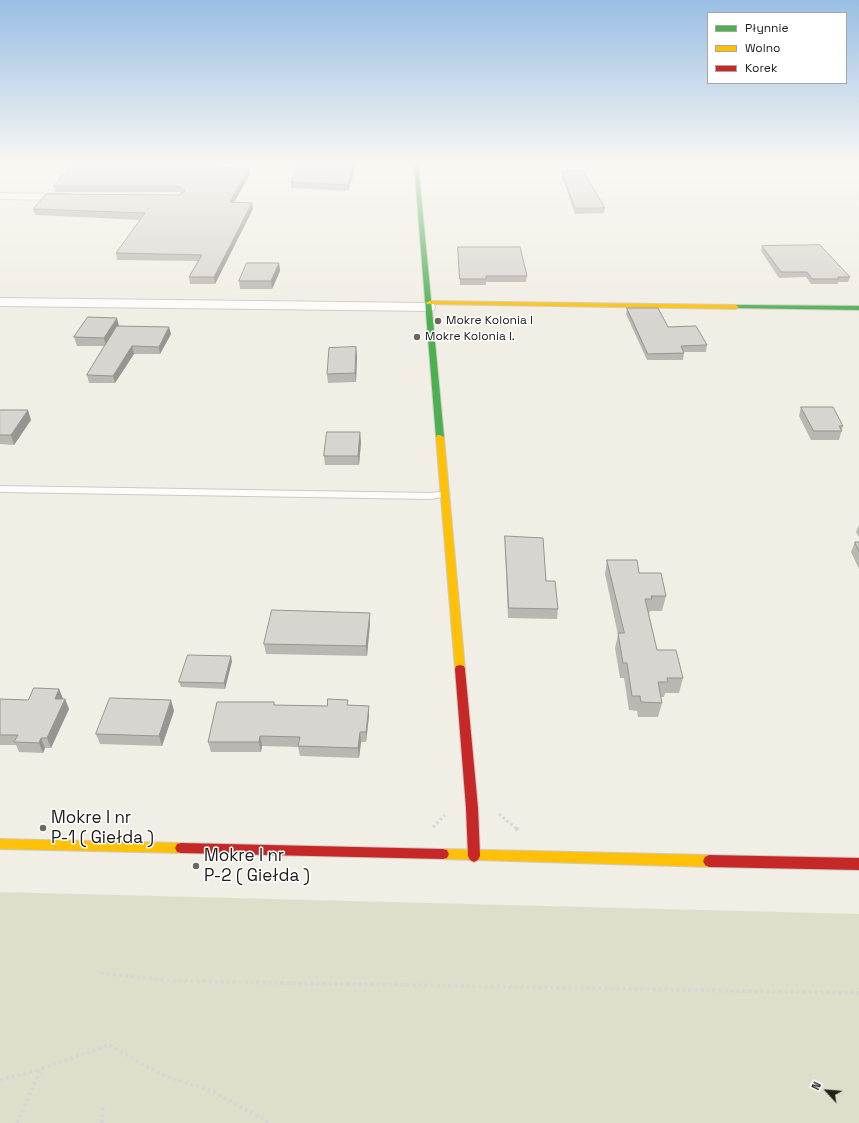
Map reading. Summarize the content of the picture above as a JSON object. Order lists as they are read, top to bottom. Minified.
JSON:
{"places":["Mokre Kolonia I","Mokre Kolonia I.","Mokre I nr P-1 ( Giełda )","Mokre I nr P-2 ( Giełda )"],"legend":["Płynnie","Wolno","Korek"],"north":"top left"}
